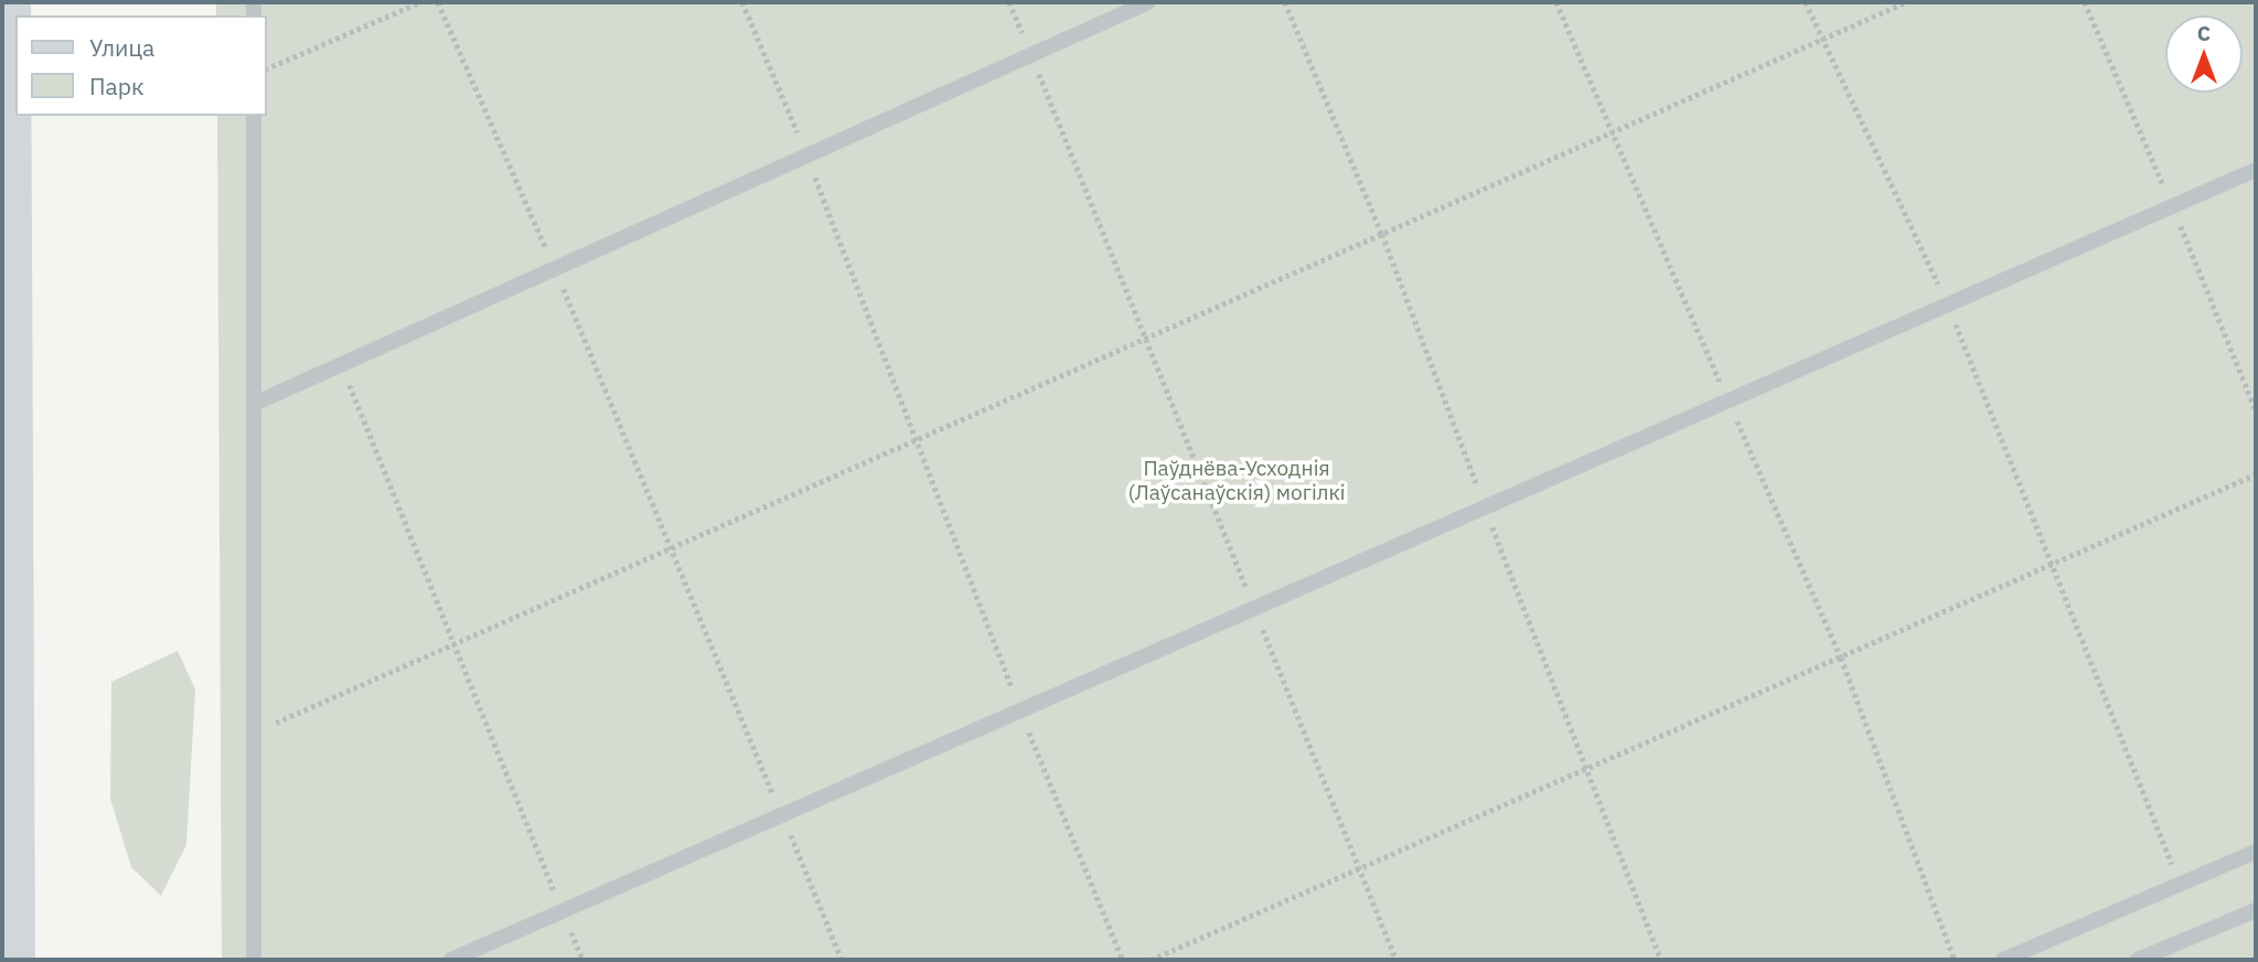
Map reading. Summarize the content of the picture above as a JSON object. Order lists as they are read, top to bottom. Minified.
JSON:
{"parks":["Паўднёва-Усходнія (Лаўсанаўскія) могілкі"],"legend":["Улица","Парк"],"north":"top"}
